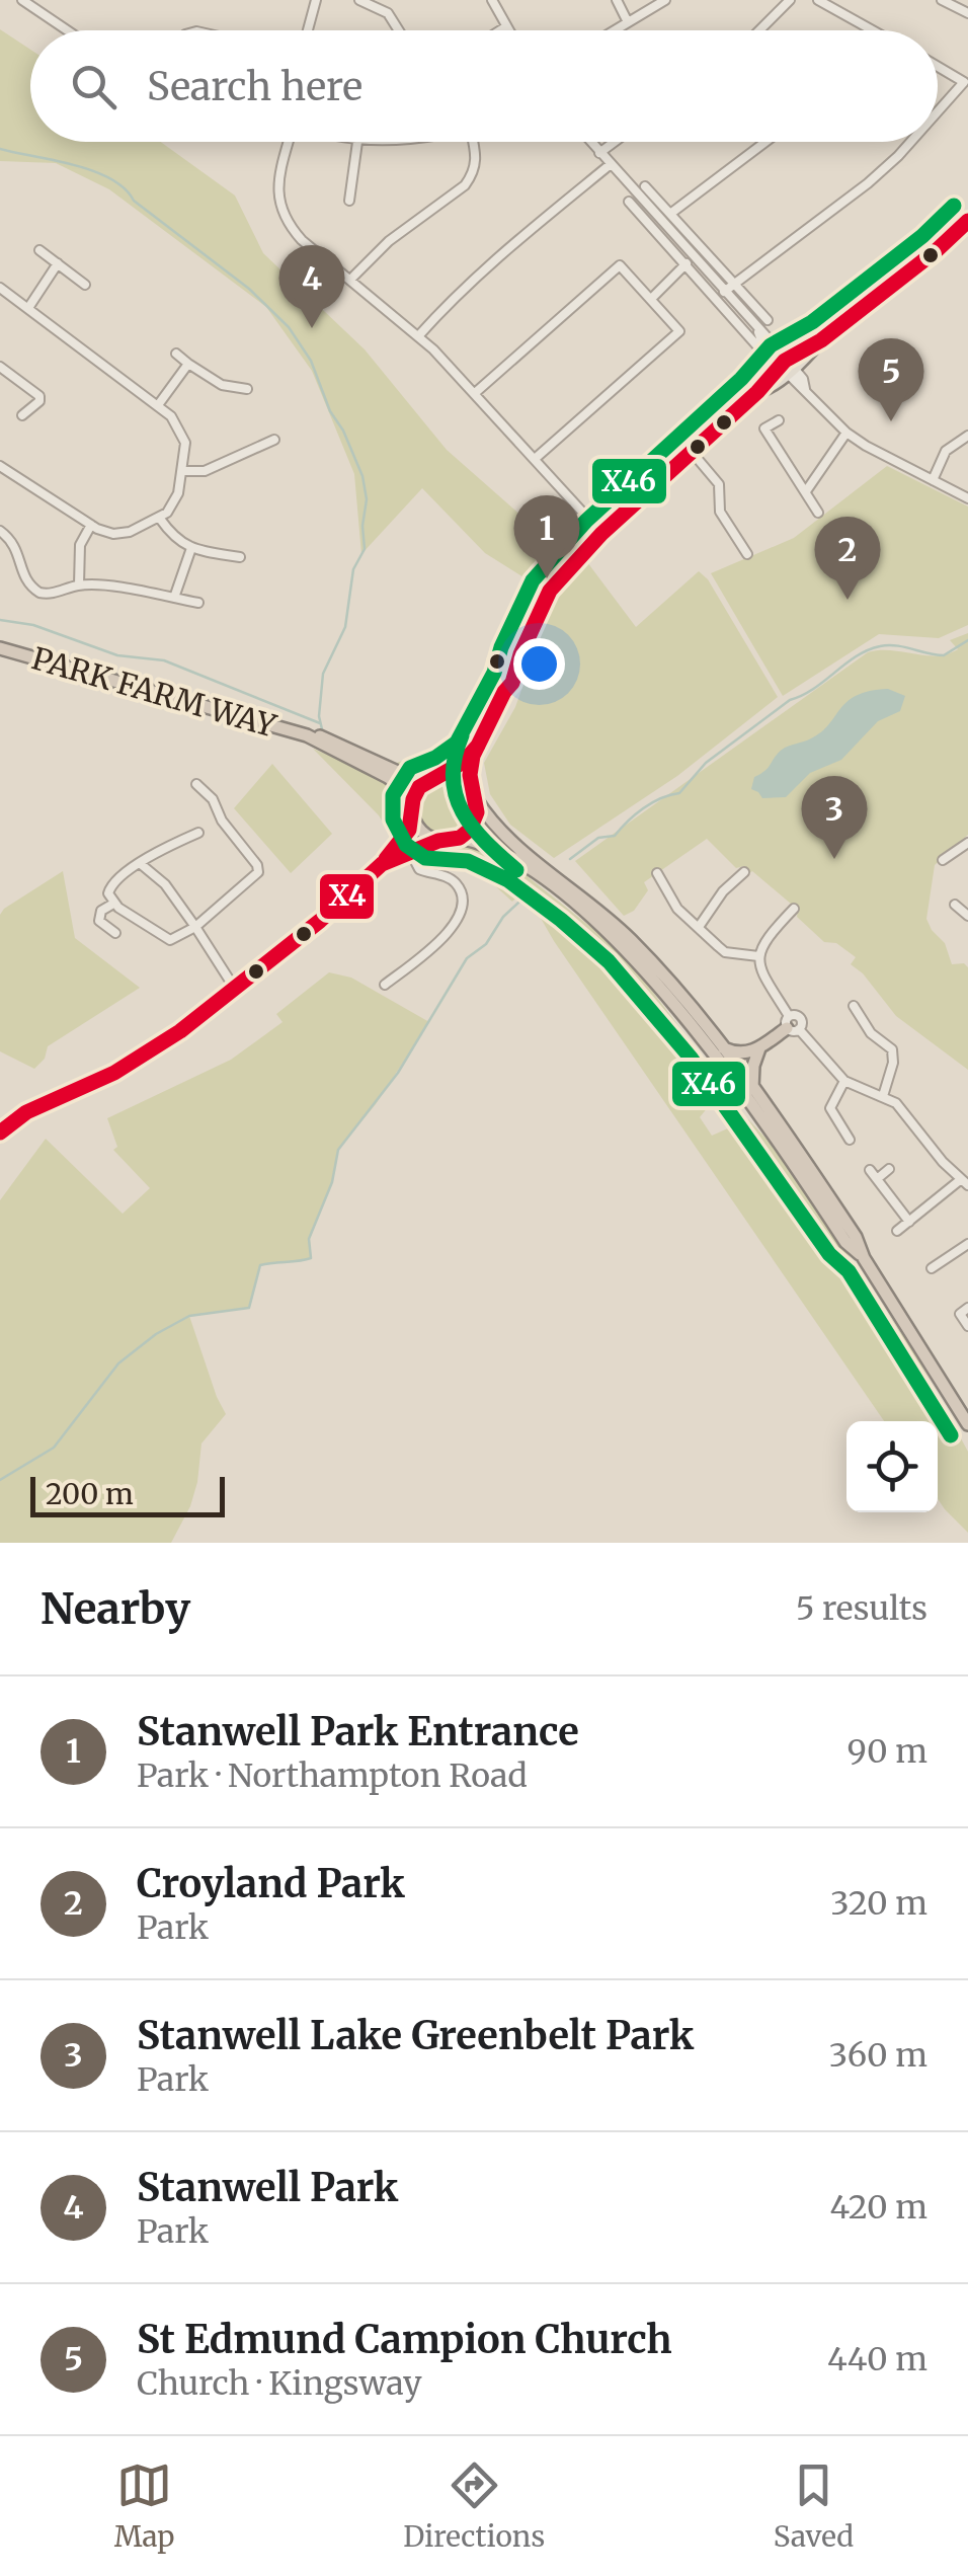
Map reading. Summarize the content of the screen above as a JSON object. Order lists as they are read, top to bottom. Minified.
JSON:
{"streets":{"highway":["PARK FARM WAY"]},"lines":["transit line X46","transit line X4"],"scale_bar":"200 m","page":{"search":"Search here","pins":["4","5","1","2","3"],"scale":"200 m","heading":["Nearby","5 results"],"list":[{"mark":"1","name":"Stanwell Park Entrance","note":"Park · Northampton Road","value":"90 m"},{"mark":"2","name":"Croyland Park","note":"Park","value":"320 m"},{"mark":"3","name":"Stanwell Lake Greenbelt Park","note":"Park","value":"360 m"},{"mark":"4","name":"Stanwell Park","note":"Park","value":"420 m"},{"mark":"5","name":"St Edmund Campion Church","note":"Church · Kingsway","value":"440 m"}],"nav":["Map","Directions","Saved"]}}
